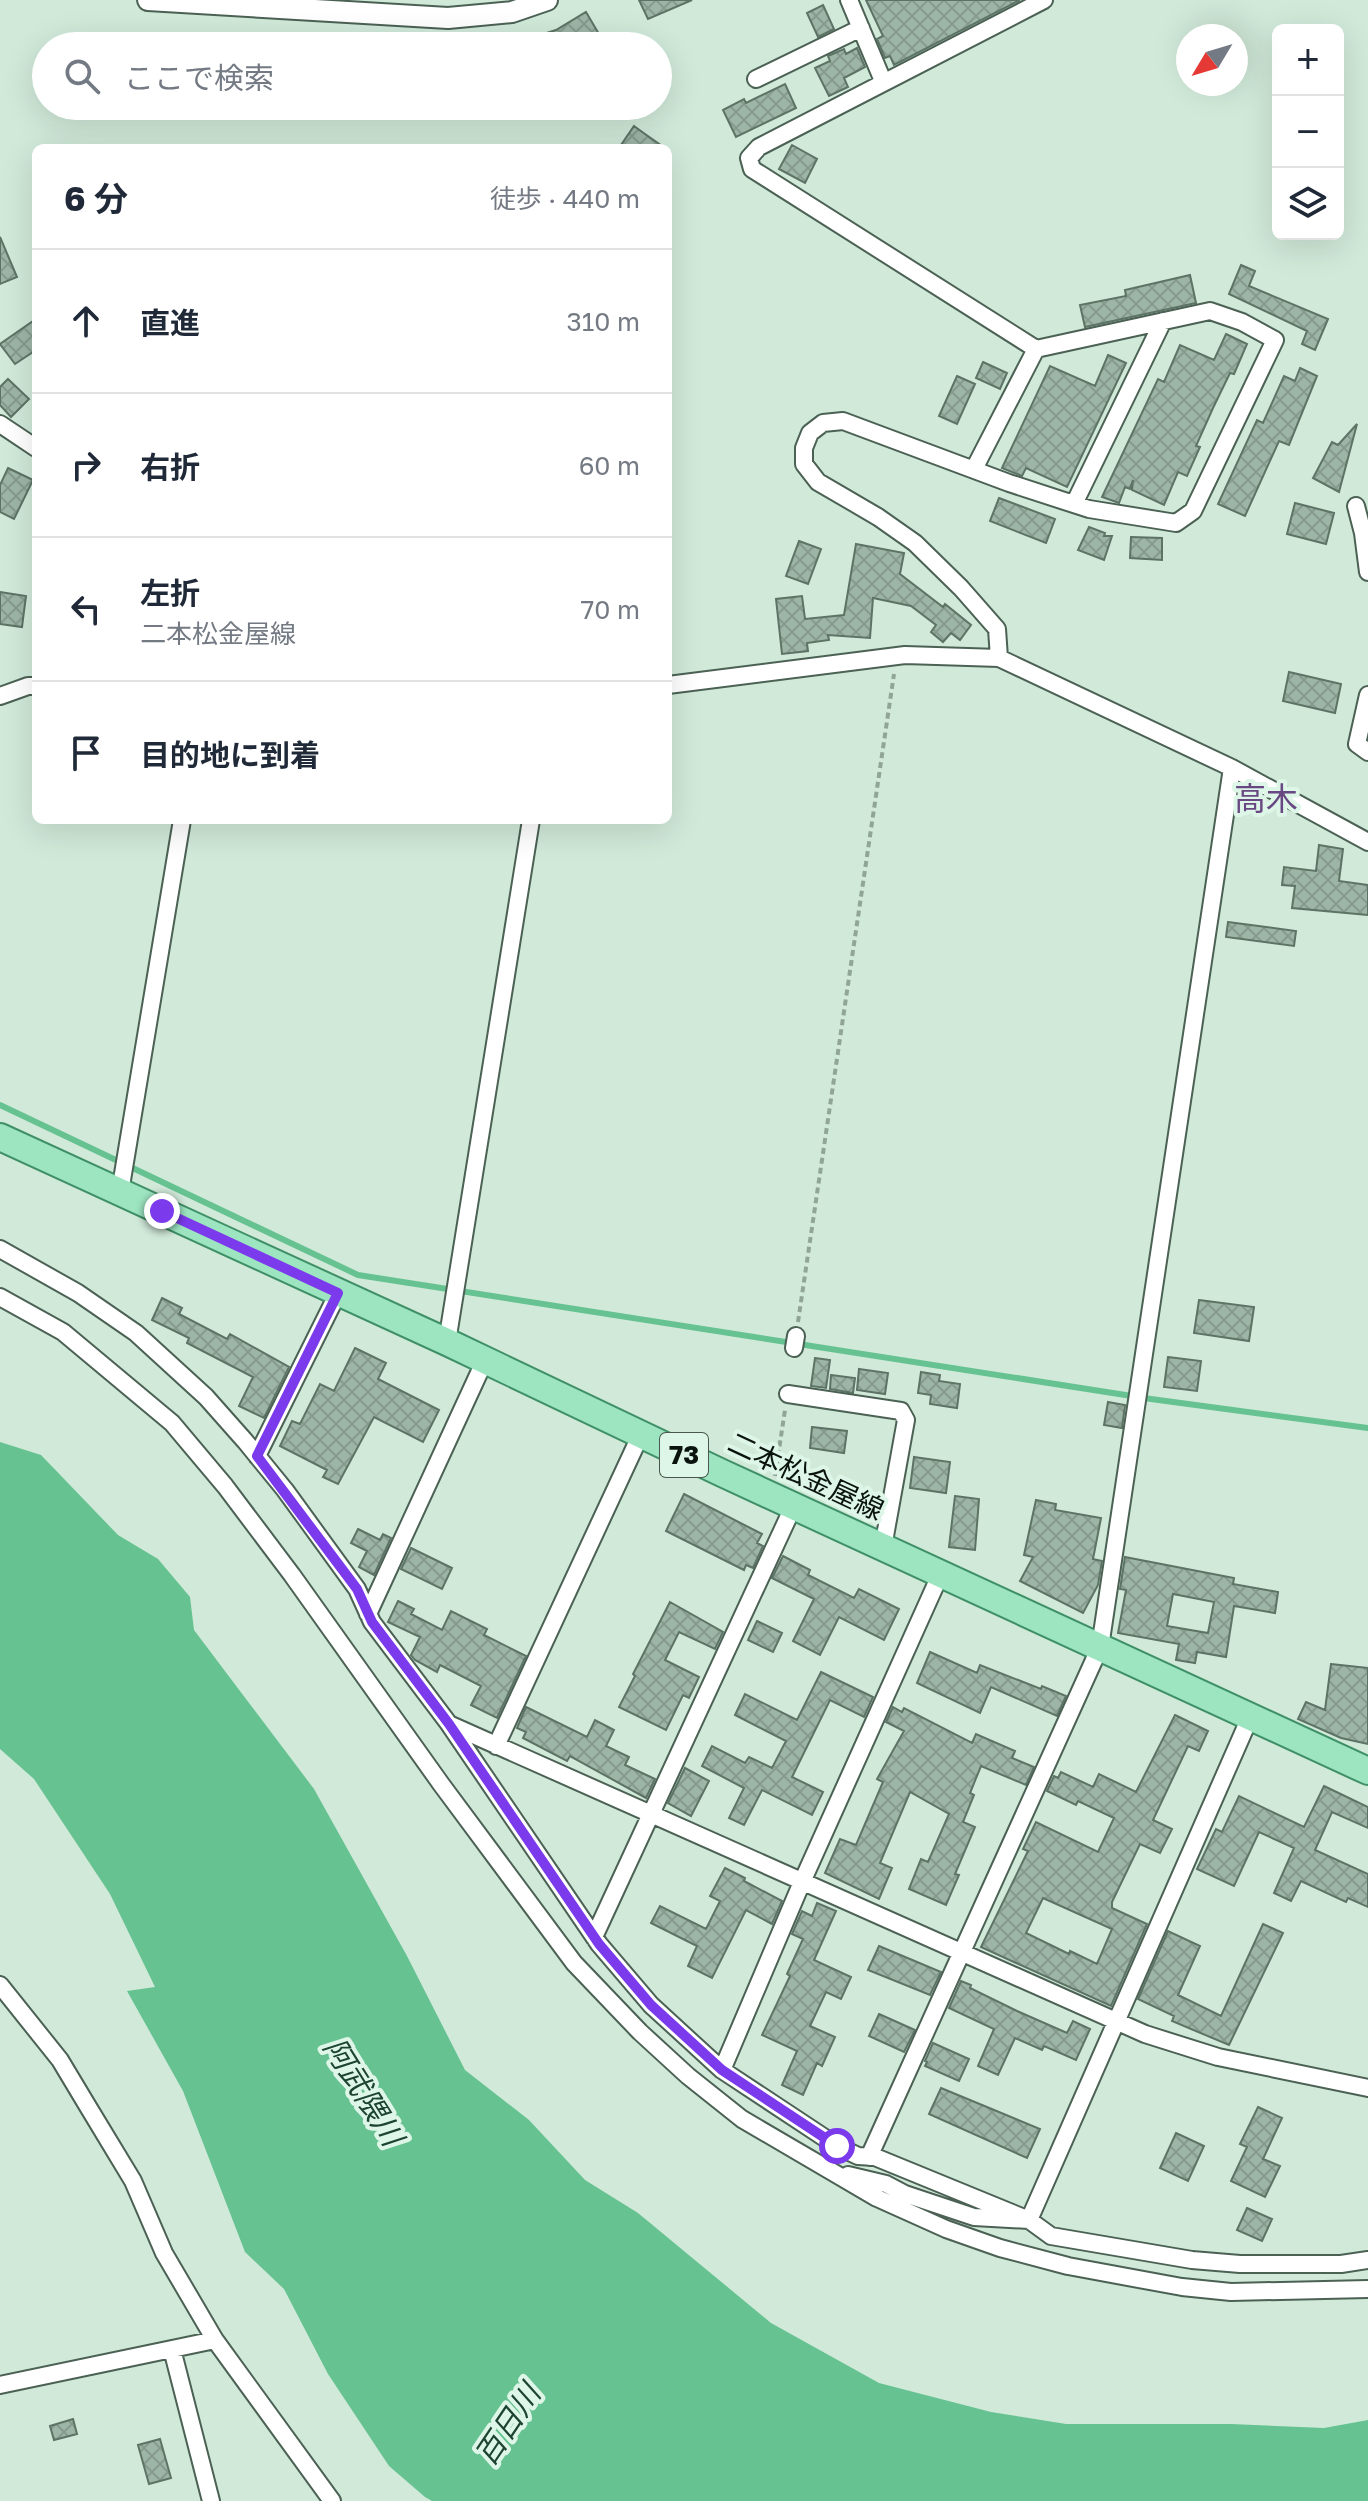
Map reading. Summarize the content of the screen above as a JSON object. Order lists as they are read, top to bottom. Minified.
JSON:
{"streets":{"main road":["73","二本松金屋線"]},"districts":["高木"],"water":["阿武隈川","百日川"],"north":"bottom left","page":{"map_buttons":["+","−"],"search":"ここで検索","heading":["6 分","徒歩 · 440 m"],"list":[["直進","310 m"],["右折","60 m"],["左折","二本松金屋線","70 m"],"目的地に到着"]}}
